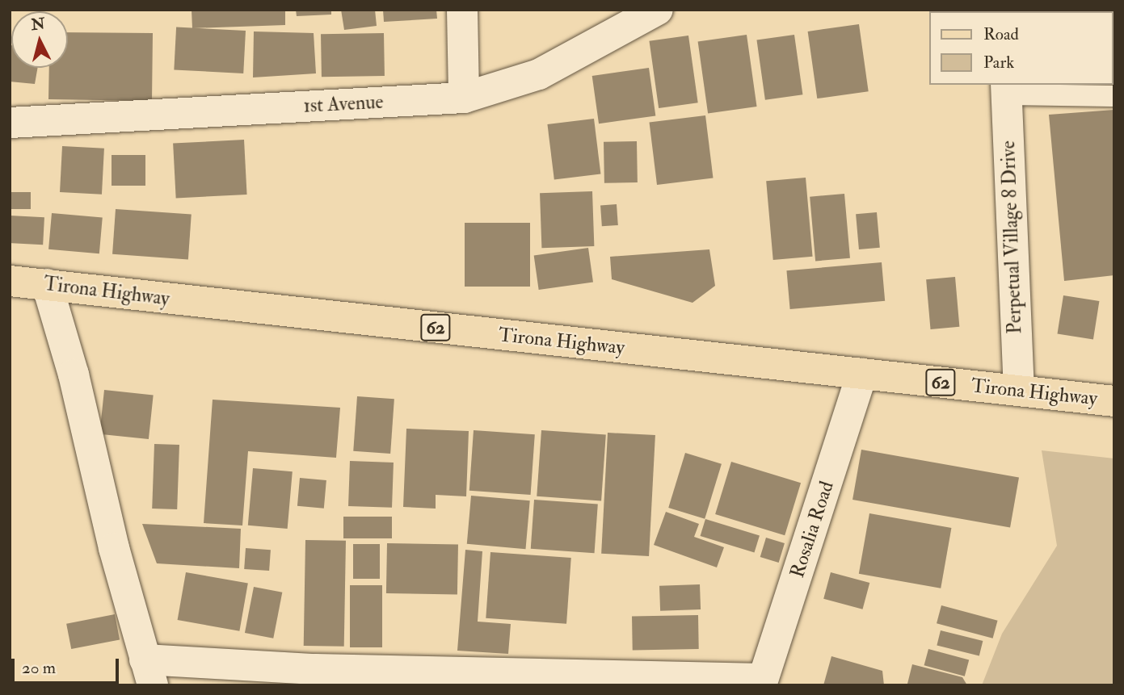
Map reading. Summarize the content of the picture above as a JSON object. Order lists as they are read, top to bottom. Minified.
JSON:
{"streets":{"main road":["Tirona Highway","62"],"street":["1st Avenue","Perpetual Village 8 Drive","Rosalia Road"]},"crossings":[["Perpetual Village 8 Drive","Tirona Highway"],["Tirona Highway","Rosalia Road"]],"legend":["Road","Park"],"scale_bar":"20 m","north":"top"}
